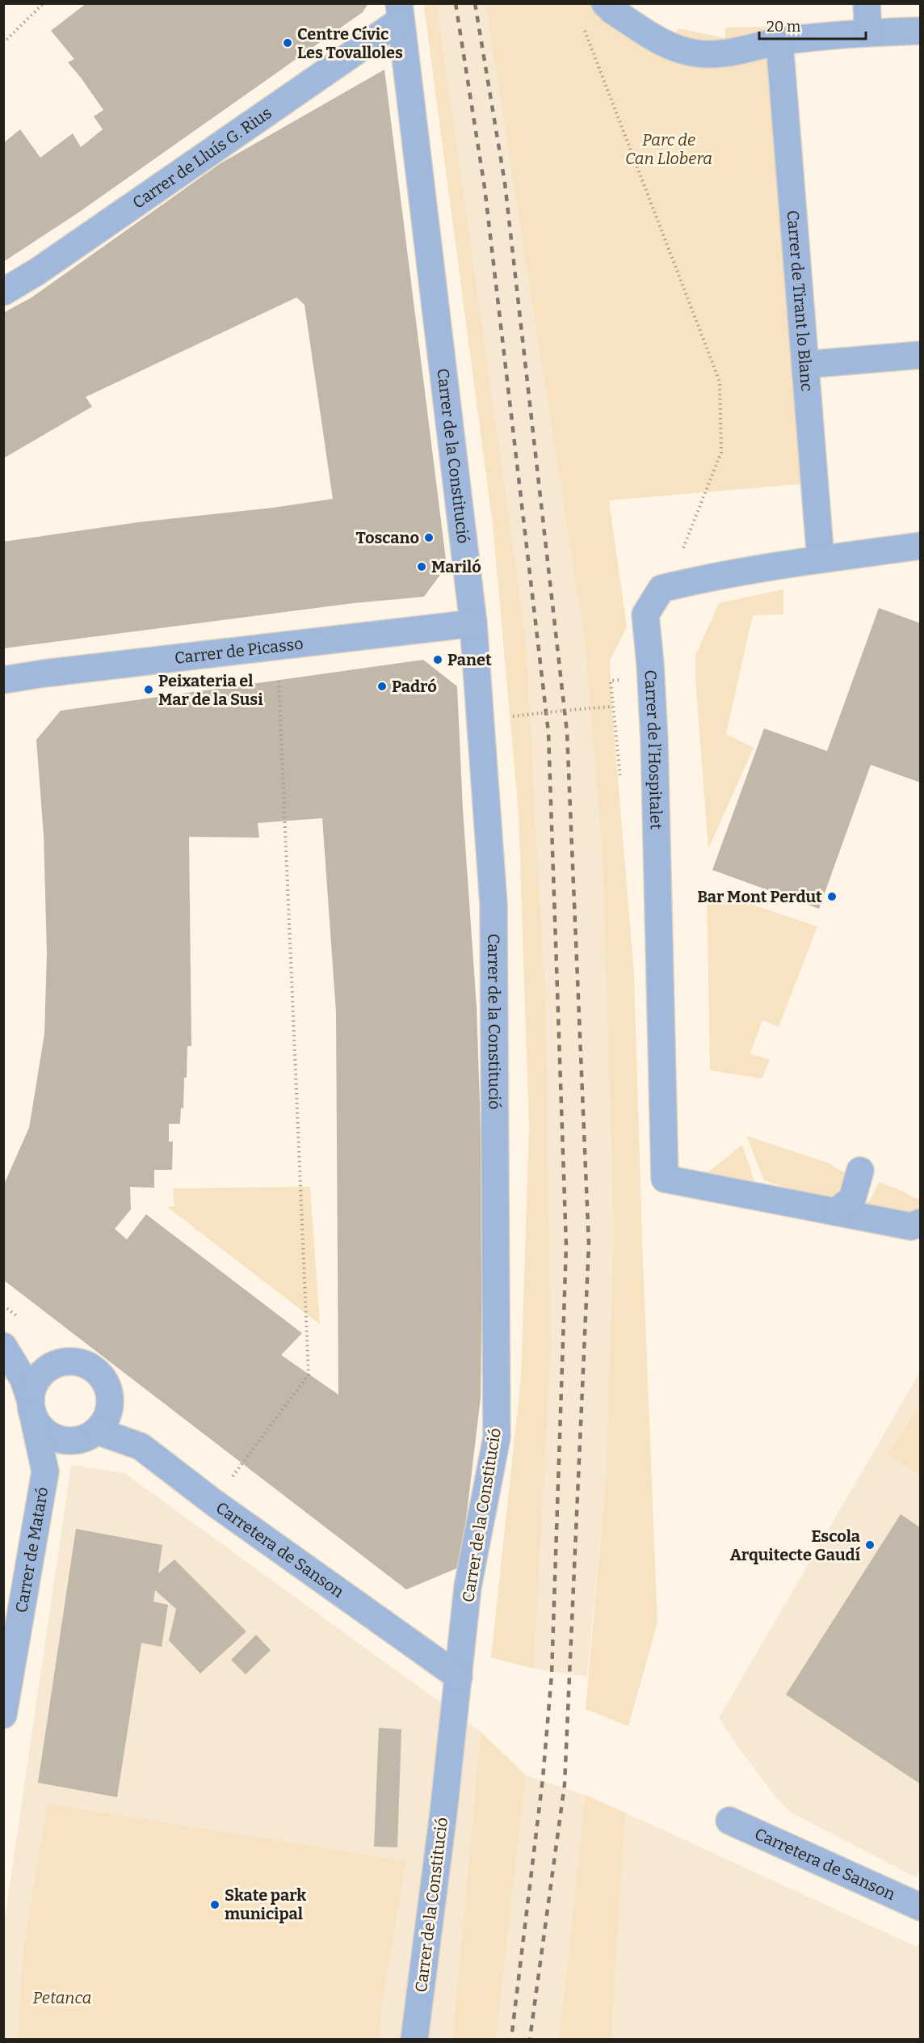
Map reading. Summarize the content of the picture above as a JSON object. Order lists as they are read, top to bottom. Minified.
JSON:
{"streets":{"street":["Carrer de Lluís G. Rius","Carrer de Tirant lo Blanc","Carrer de la Constitució","Carrer de Picasso","Carrer de l'Hospitalet","Carrer de Mataró","Carretera de Sanson"]},"crossings":[["Carrer de Lluís G. Rius","Carrer de la Constitució"],["Carrer de Tirant lo Blanc","Carrer de l'Hospitalet"],["Carrer de la Constitució","Carrer de Picasso"],["Carrer de la Constitució","Carretera de Sanson"],["Carrer de Mataró","Carretera de Sanson"]],"parks":["Parc de Can Llobera","Petanca"],"places":["Centre Cívic Les Tovalloles","Toscano","Mariló","Panet","Padró","Peixateria el Mar de la Susi","Bar Mont Perdut","Escola Arquitecte Gaudí","Skate park municipal"],"scale_bar":"20 m"}
